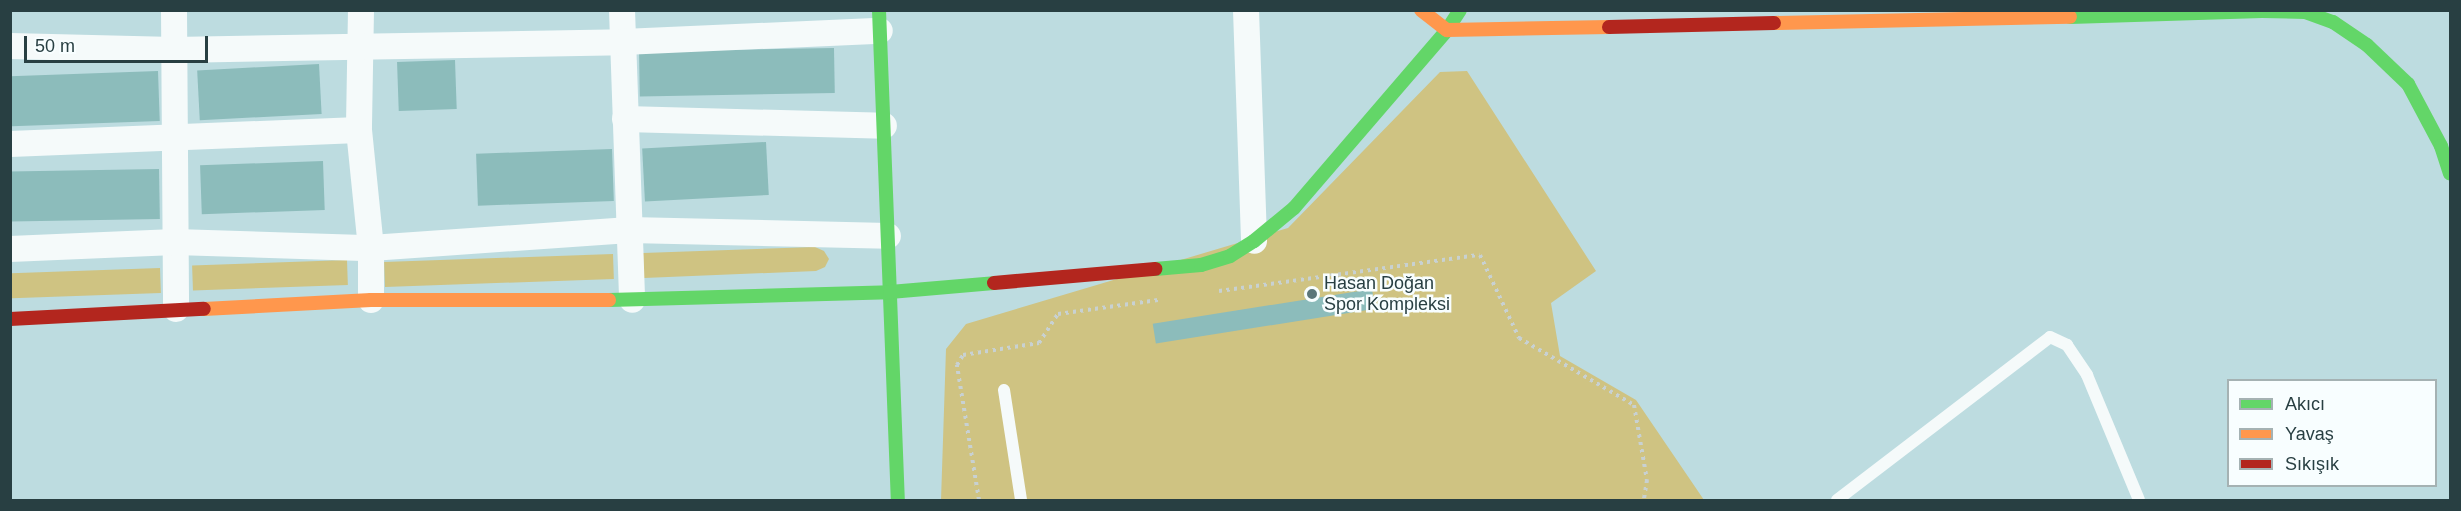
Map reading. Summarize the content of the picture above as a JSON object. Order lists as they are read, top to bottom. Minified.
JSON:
{"places":["Hasan Doğan Spor Kompleksi"],"legend":["Akıcı","Yavaş","Sıkışık"],"scale_bar":"50 m"}
